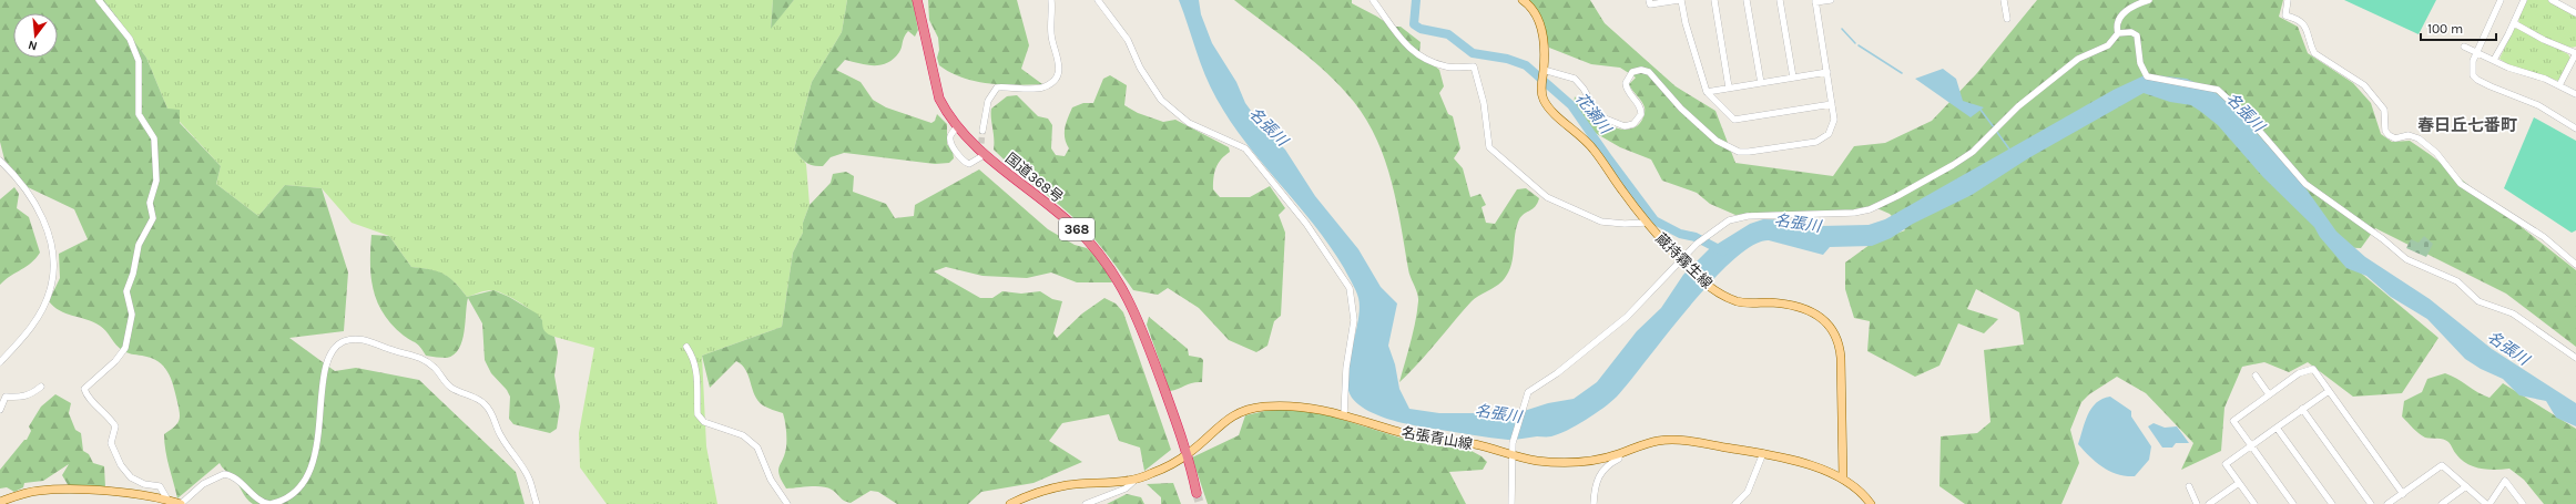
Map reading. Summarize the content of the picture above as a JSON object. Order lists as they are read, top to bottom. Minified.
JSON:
{"streets":{"highway":["国道368号","368"],"main road":["蔵持霧生線","名張青山線"]},"crossings":[["国道368号","名張青山線"],["蔵持霧生線","名張青山線"]],"districts":["春日丘七番町"],"water":["名張川","花瀬川"],"scale_bar":"100 m","north":"bottom"}
